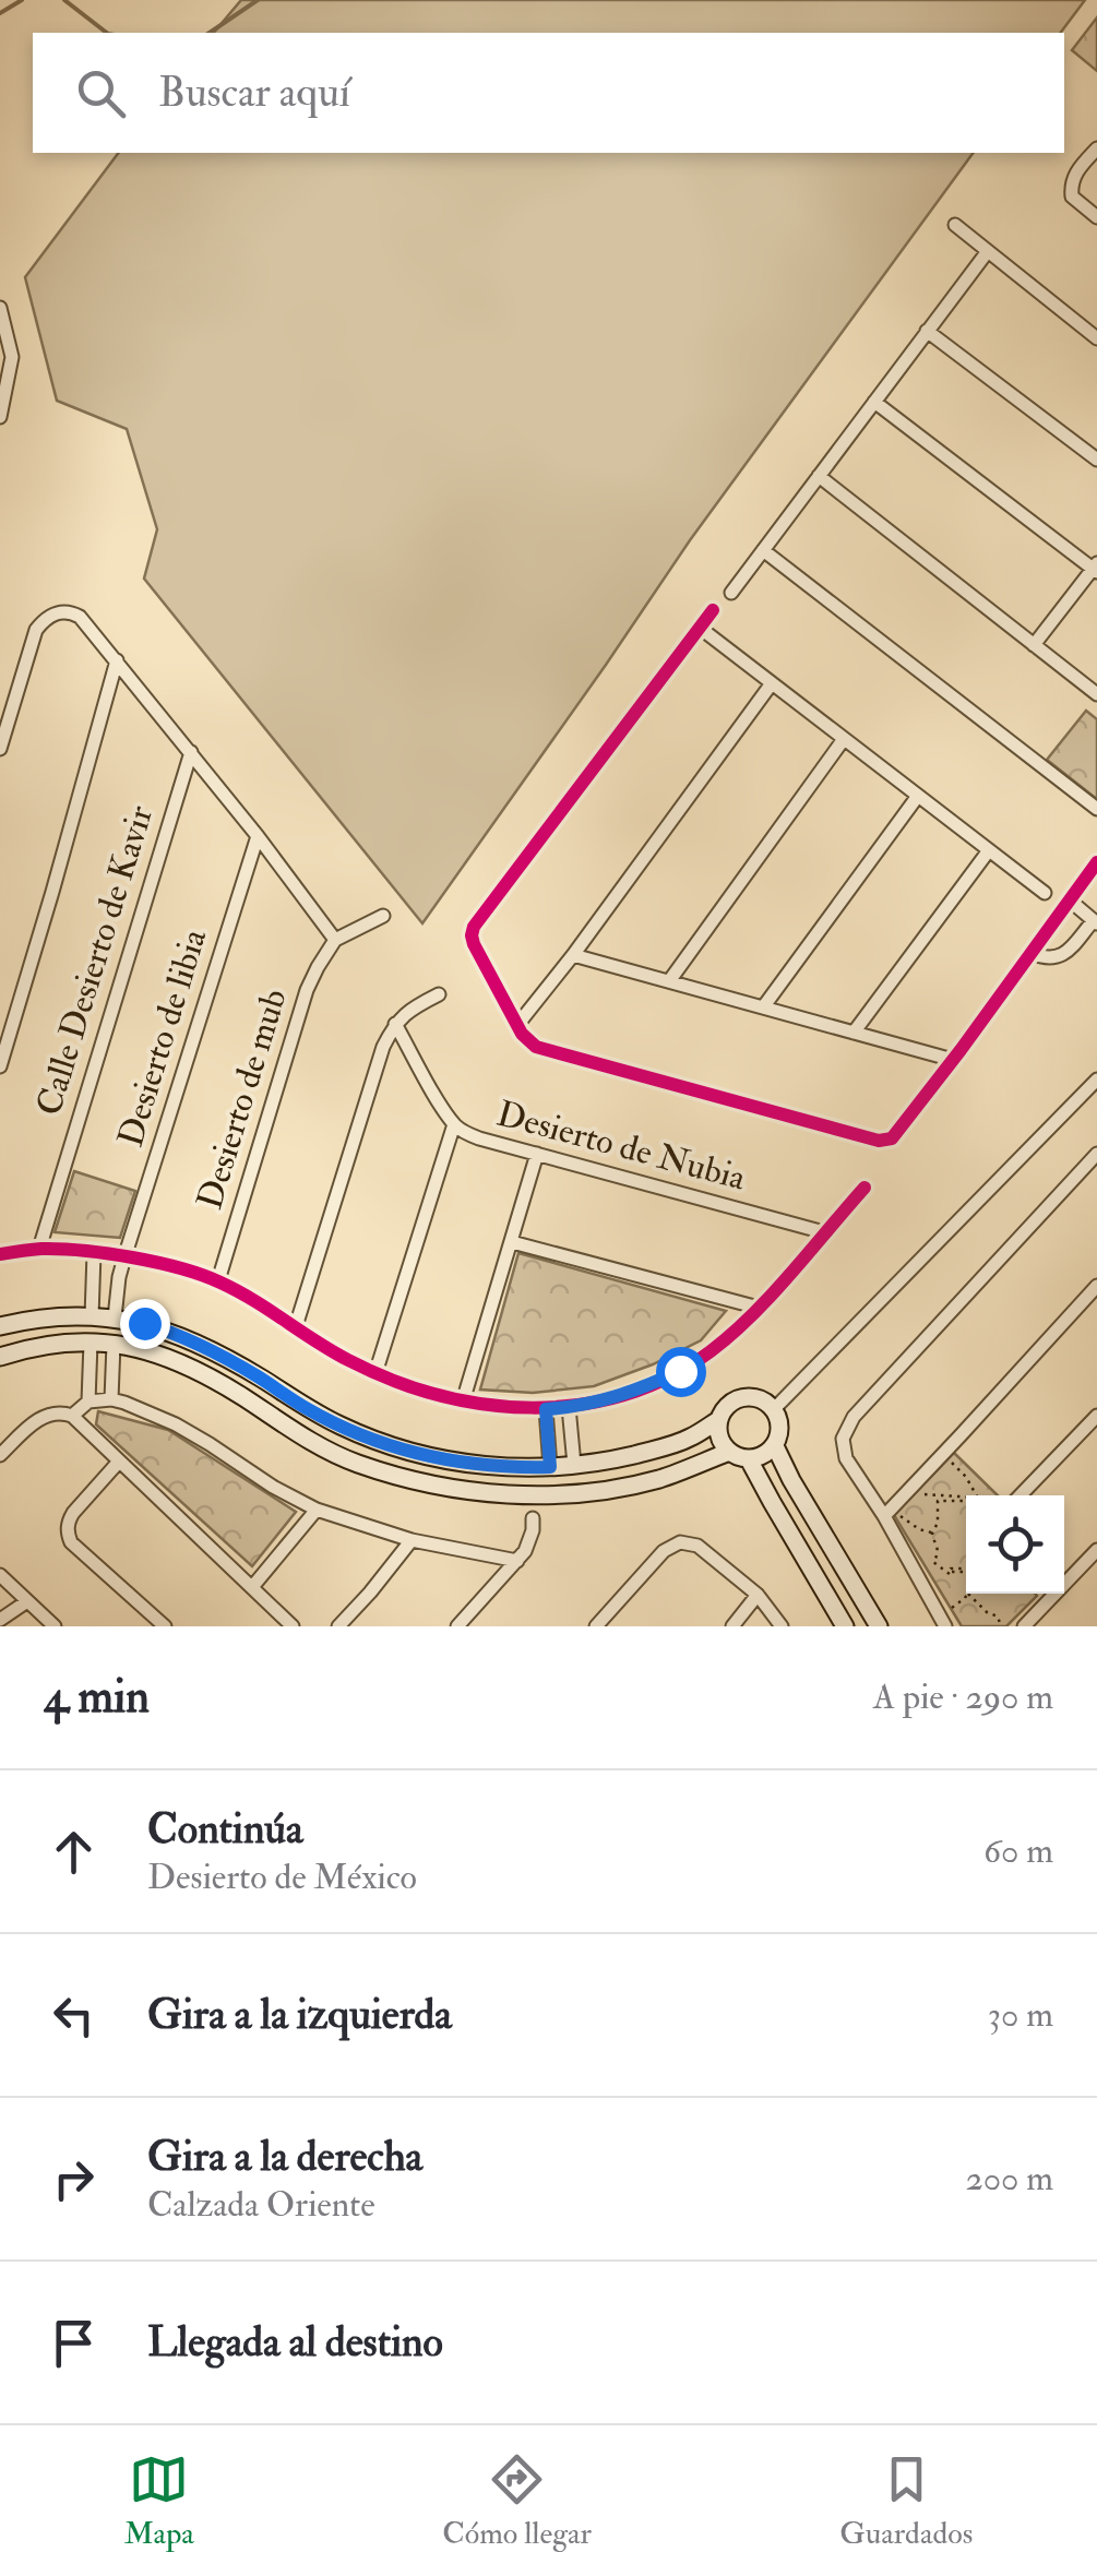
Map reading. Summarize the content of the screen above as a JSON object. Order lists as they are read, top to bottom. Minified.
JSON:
{"streets":{"street":["Calle Desierto de Kavir","Desierto de libia","Desierto de mub","Desierto de Nubia"]},"page":{"search":"Buscar aquí","heading":["4 min","A pie · 290 m"],"list":[["Continúa","Desierto de México","60 m"],["Gira a la izquierda","30 m"],["Gira a la derecha","Calzada Oriente","200 m"],"Llegada al destino"],"nav":["Mapa","Cómo llegar","Guardados"]}}
